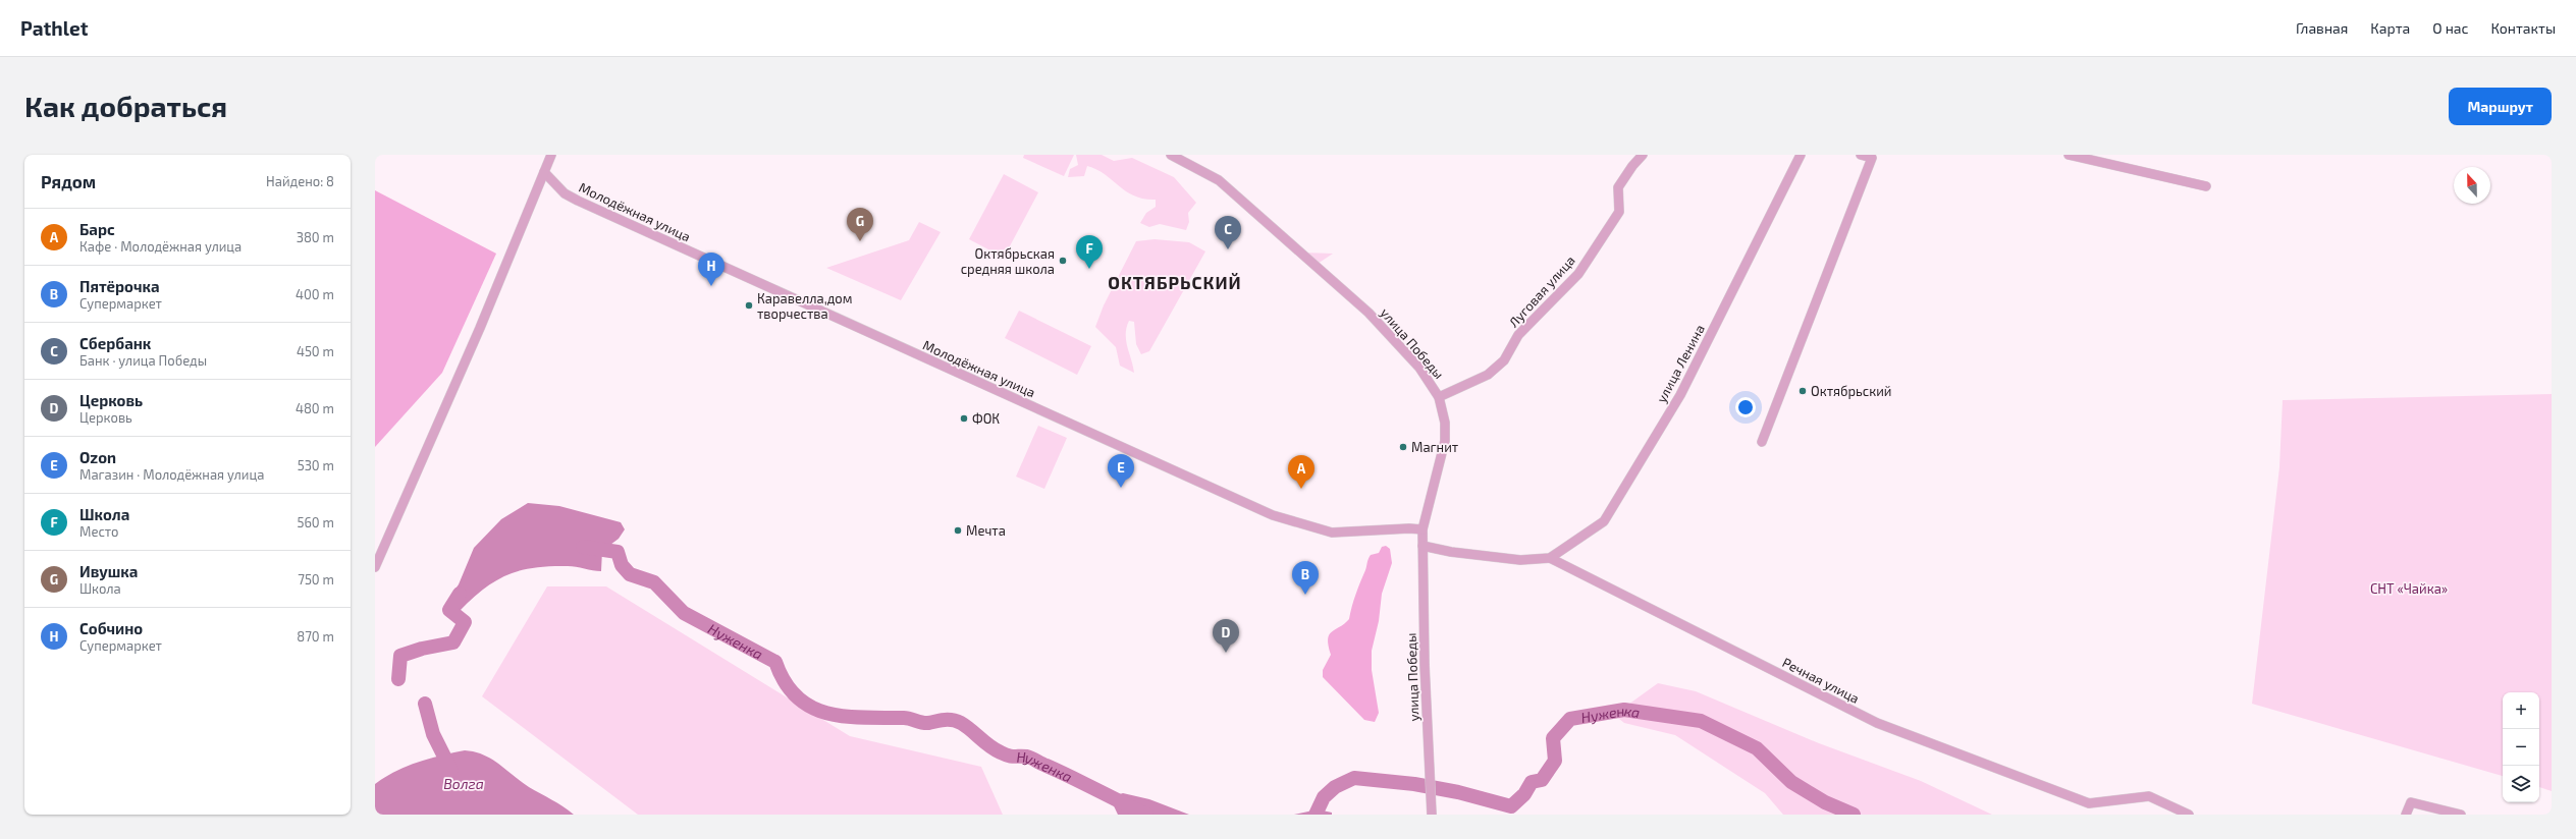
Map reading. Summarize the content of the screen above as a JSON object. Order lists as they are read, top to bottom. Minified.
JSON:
{"streets":{"street":["Молодёжная улица","Луговая улица","улица Победы","улица Ленина","Речная улица"]},"crossings":[["Молодёжная улица","улица Победы"],["Луговая улица","улица Победы"],["улица Ленина","Речная улица"]],"districts":["ОКТЯБРЬСКИЙ"],"water":["Нуженка","Волга"],"parks":["СНТ «Чайка»"],"places":["Октябрьская средняя школа","Каравелла,дом творчества","Октябрьский","ФОК","Магнит","Мечта"],"north":"top","page":{"header":"Pathlet","nav":["Главная","Карта","О нас","Контакты"],"buttons":"Маршрут","title":"Как добраться","heading":["Рядом","Найдено: 8"],"list":[{"mark":"A","name":"Барс","note":"Кафе · Молодёжная улица","value":"380 m"},{"mark":"B","name":"Пятёрочка","note":"Супермаркет","value":"400 m"},{"mark":"C","name":"Сбербанк","note":"Банк · улица Победы","value":"450 m"},{"mark":"D","name":"Церковь","note":"Церковь","value":"480 m"},{"mark":"E","name":"Ozon","note":"Магазин · Молодёжная улица","value":"530 m"},{"mark":"F","name":"Школа","note":"Место","value":"560 m"},{"mark":"G","name":"Ивушка","note":"Школа","value":"750 m"},{"mark":"H","name":"Собчино","note":"Супермаркет","value":"870 m"}],"pins":["G","C","F","H","E","A","B","D"],"map_buttons":["+","−"]}}
